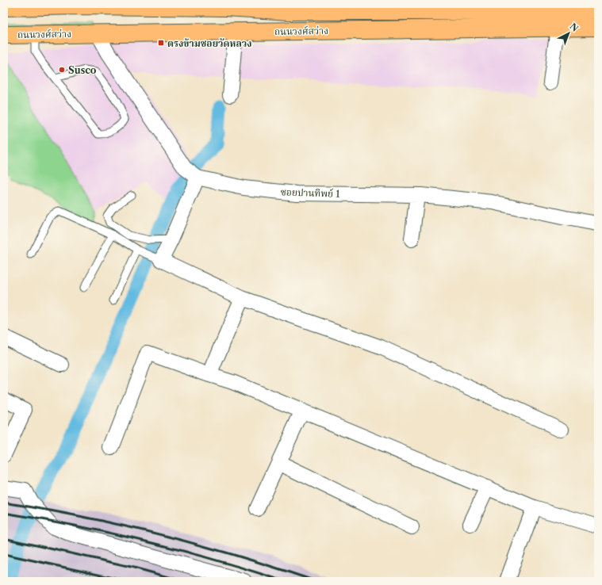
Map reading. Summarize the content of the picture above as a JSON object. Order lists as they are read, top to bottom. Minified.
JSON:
{"streets":{"main road":["ถนนวงศ์สว่าง"],"street":["ซอยปานทิพย์ 1"]},"places":{"transit":["ตรงข้ามซอยวัดหลวง"],"other":["Susco"]},"north":"top right"}
